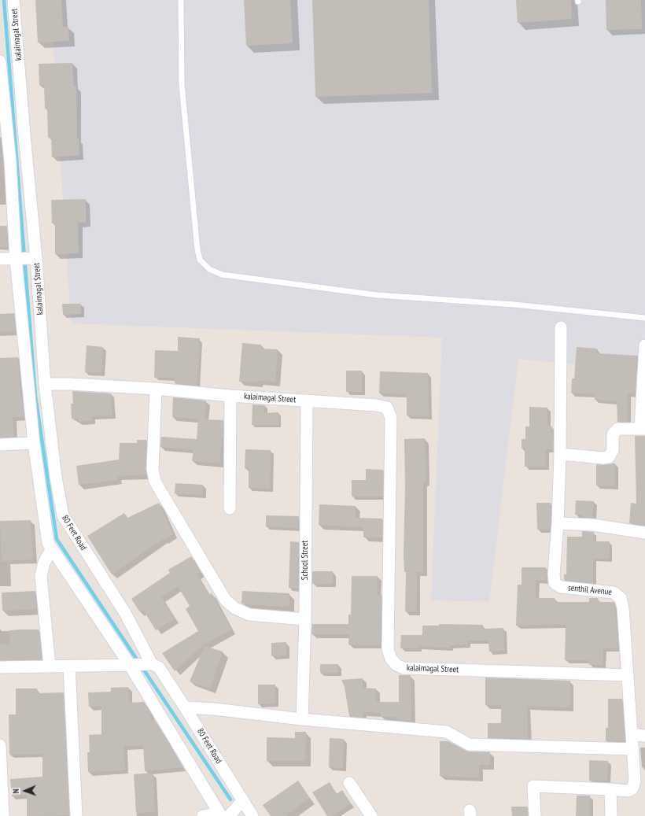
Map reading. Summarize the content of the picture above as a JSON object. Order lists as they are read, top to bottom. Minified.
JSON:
{"streets":{"street":["kalaimagal Street","80 Feet Road","School Street","senthil Avenue"]},"crossings":[["kalaimagal Street","80 Feet Road"],["kalaimagal Street","School Street"],["kalaimagal Street","senthil Avenue"]],"north":"left"}
